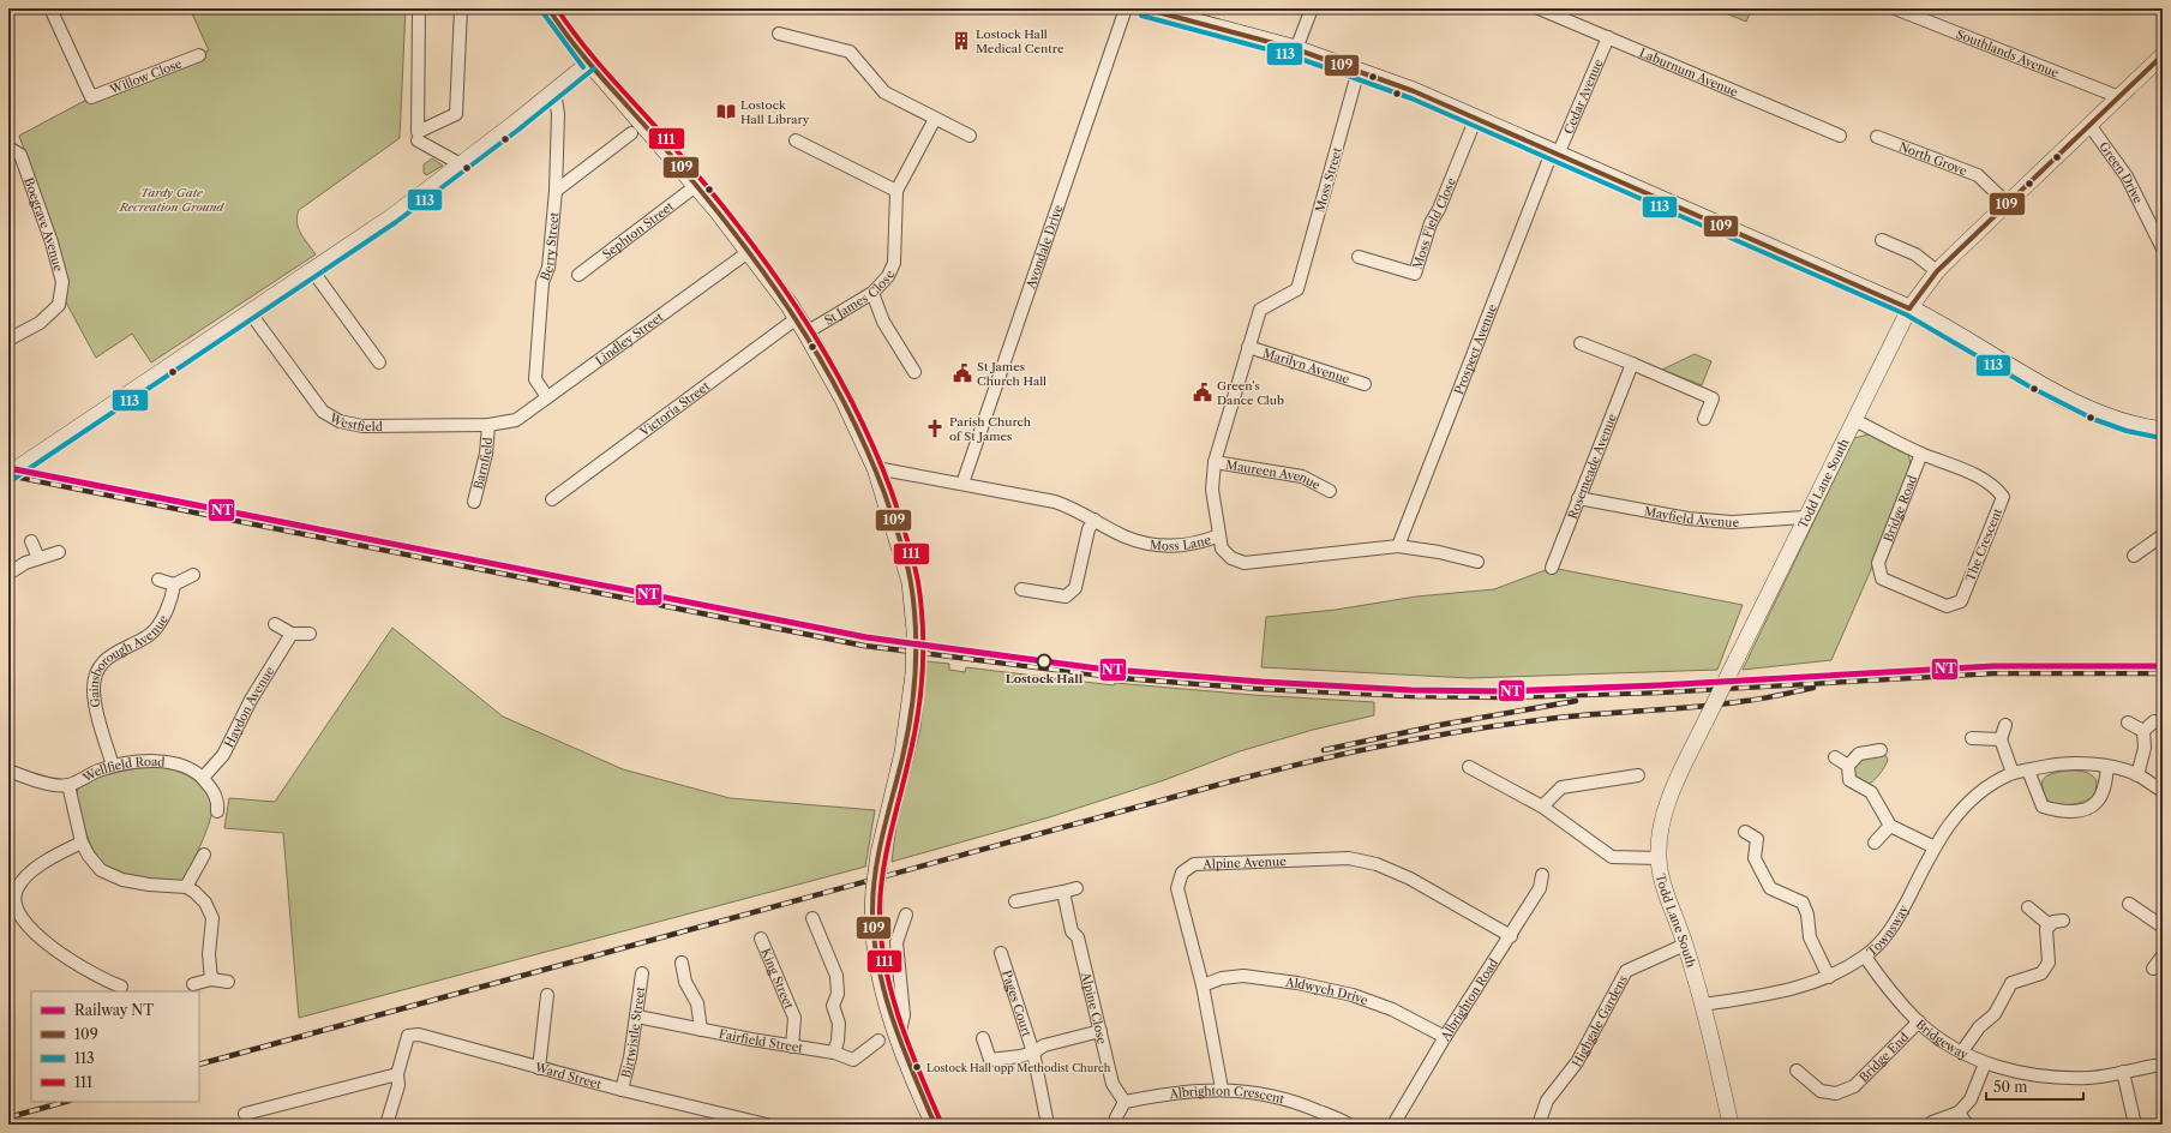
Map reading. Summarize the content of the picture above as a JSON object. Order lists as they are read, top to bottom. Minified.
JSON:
{"streets":{"street":["Southlands Avenue","Laburnum Avenue","Willow Close","Cedar Avenue","North Grove","Green Drive","Moss Street","Moss Field Close","Boegrave Avenue","Sephton Street","Berry Street","Avondale Drive","St James Close","Lindley Street","Prospect Avenue","Marilyn Avenue","Victoria Street","Westfield","Barnfield","Rosemeade Avenue","Maureen Avenue","Todd Lane South","Bridge Road","Mayfield Avenue","Moss Lane","The Crescent","Gainsborough Avenue","Haydon Avenue","Wellfield Road","Alpine Avenue","Townsway","King Street","Aldwych Drive","Albrighton Road","Pages Court","Alpine Close","Highgale Gardens","Birtwistle Street","Bridgeway","Fairfield Street","Bridge End","Ward Street","Albrighton Crescent"]},"crossings":[["Southlands Avenue","Todd Lane South"],["Laburnum Avenue","Cedar Avenue"],["Cedar Avenue","Prospect Avenue"],["North Grove","Todd Lane South"],["Green Drive","Todd Lane South"],["Moss Street","Marilyn Avenue"],["Berry Street","Lindley Street"],["Avondale Drive","Moss Lane"],["St James Close","Victoria Street"],["Lindley Street","Westfield"],["Prospect Avenue","Moss Lane"],["Westfield","Barnfield"],["Rosemeade Avenue","Mayfield Avenue"],["Todd Lane South","Mayfield Avenue"],["Todd Lane South","The Crescent"],["Todd Lane South","Townsway"],["Todd Lane South","Highgale Gardens"],["Bridge Road","The Crescent"],["Gainsborough Avenue","Wellfield Road"],["Haydon Avenue","Wellfield Road"],["Alpine Avenue","Aldwych Drive"],["Alpine Avenue","Albrighton Road"],["Alpine Avenue","Albrighton Crescent"],["Townsway","Bridgeway"],["King Street","Fairfield Street"],["Aldwych Drive","Albrighton Road"],["Pages Court","Alpine Close"],["Alpine Close","Albrighton Crescent"],["Birtwistle Street","Fairfield Street"],["Birtwistle Street","Ward Street"],["Bridgeway","Bridge End"]],"parks":["Tardy Gate Recreation Ground"],"places":{"building":["Lostock Hall Medical Centre"],"library":["Lostock Hall Library"],"public building":["St James Church Hall","Green's Dance Club"],"church":["Parish Church of St James"],"other":["Lostock Hall","Lostock Hall opp Methodist Church"]},"lines":["transit line 109","transit line 111","transit line 113","rail line NT"],"legend":["Railway NT","109","113","111"],"scale_bar":"50 m"}
